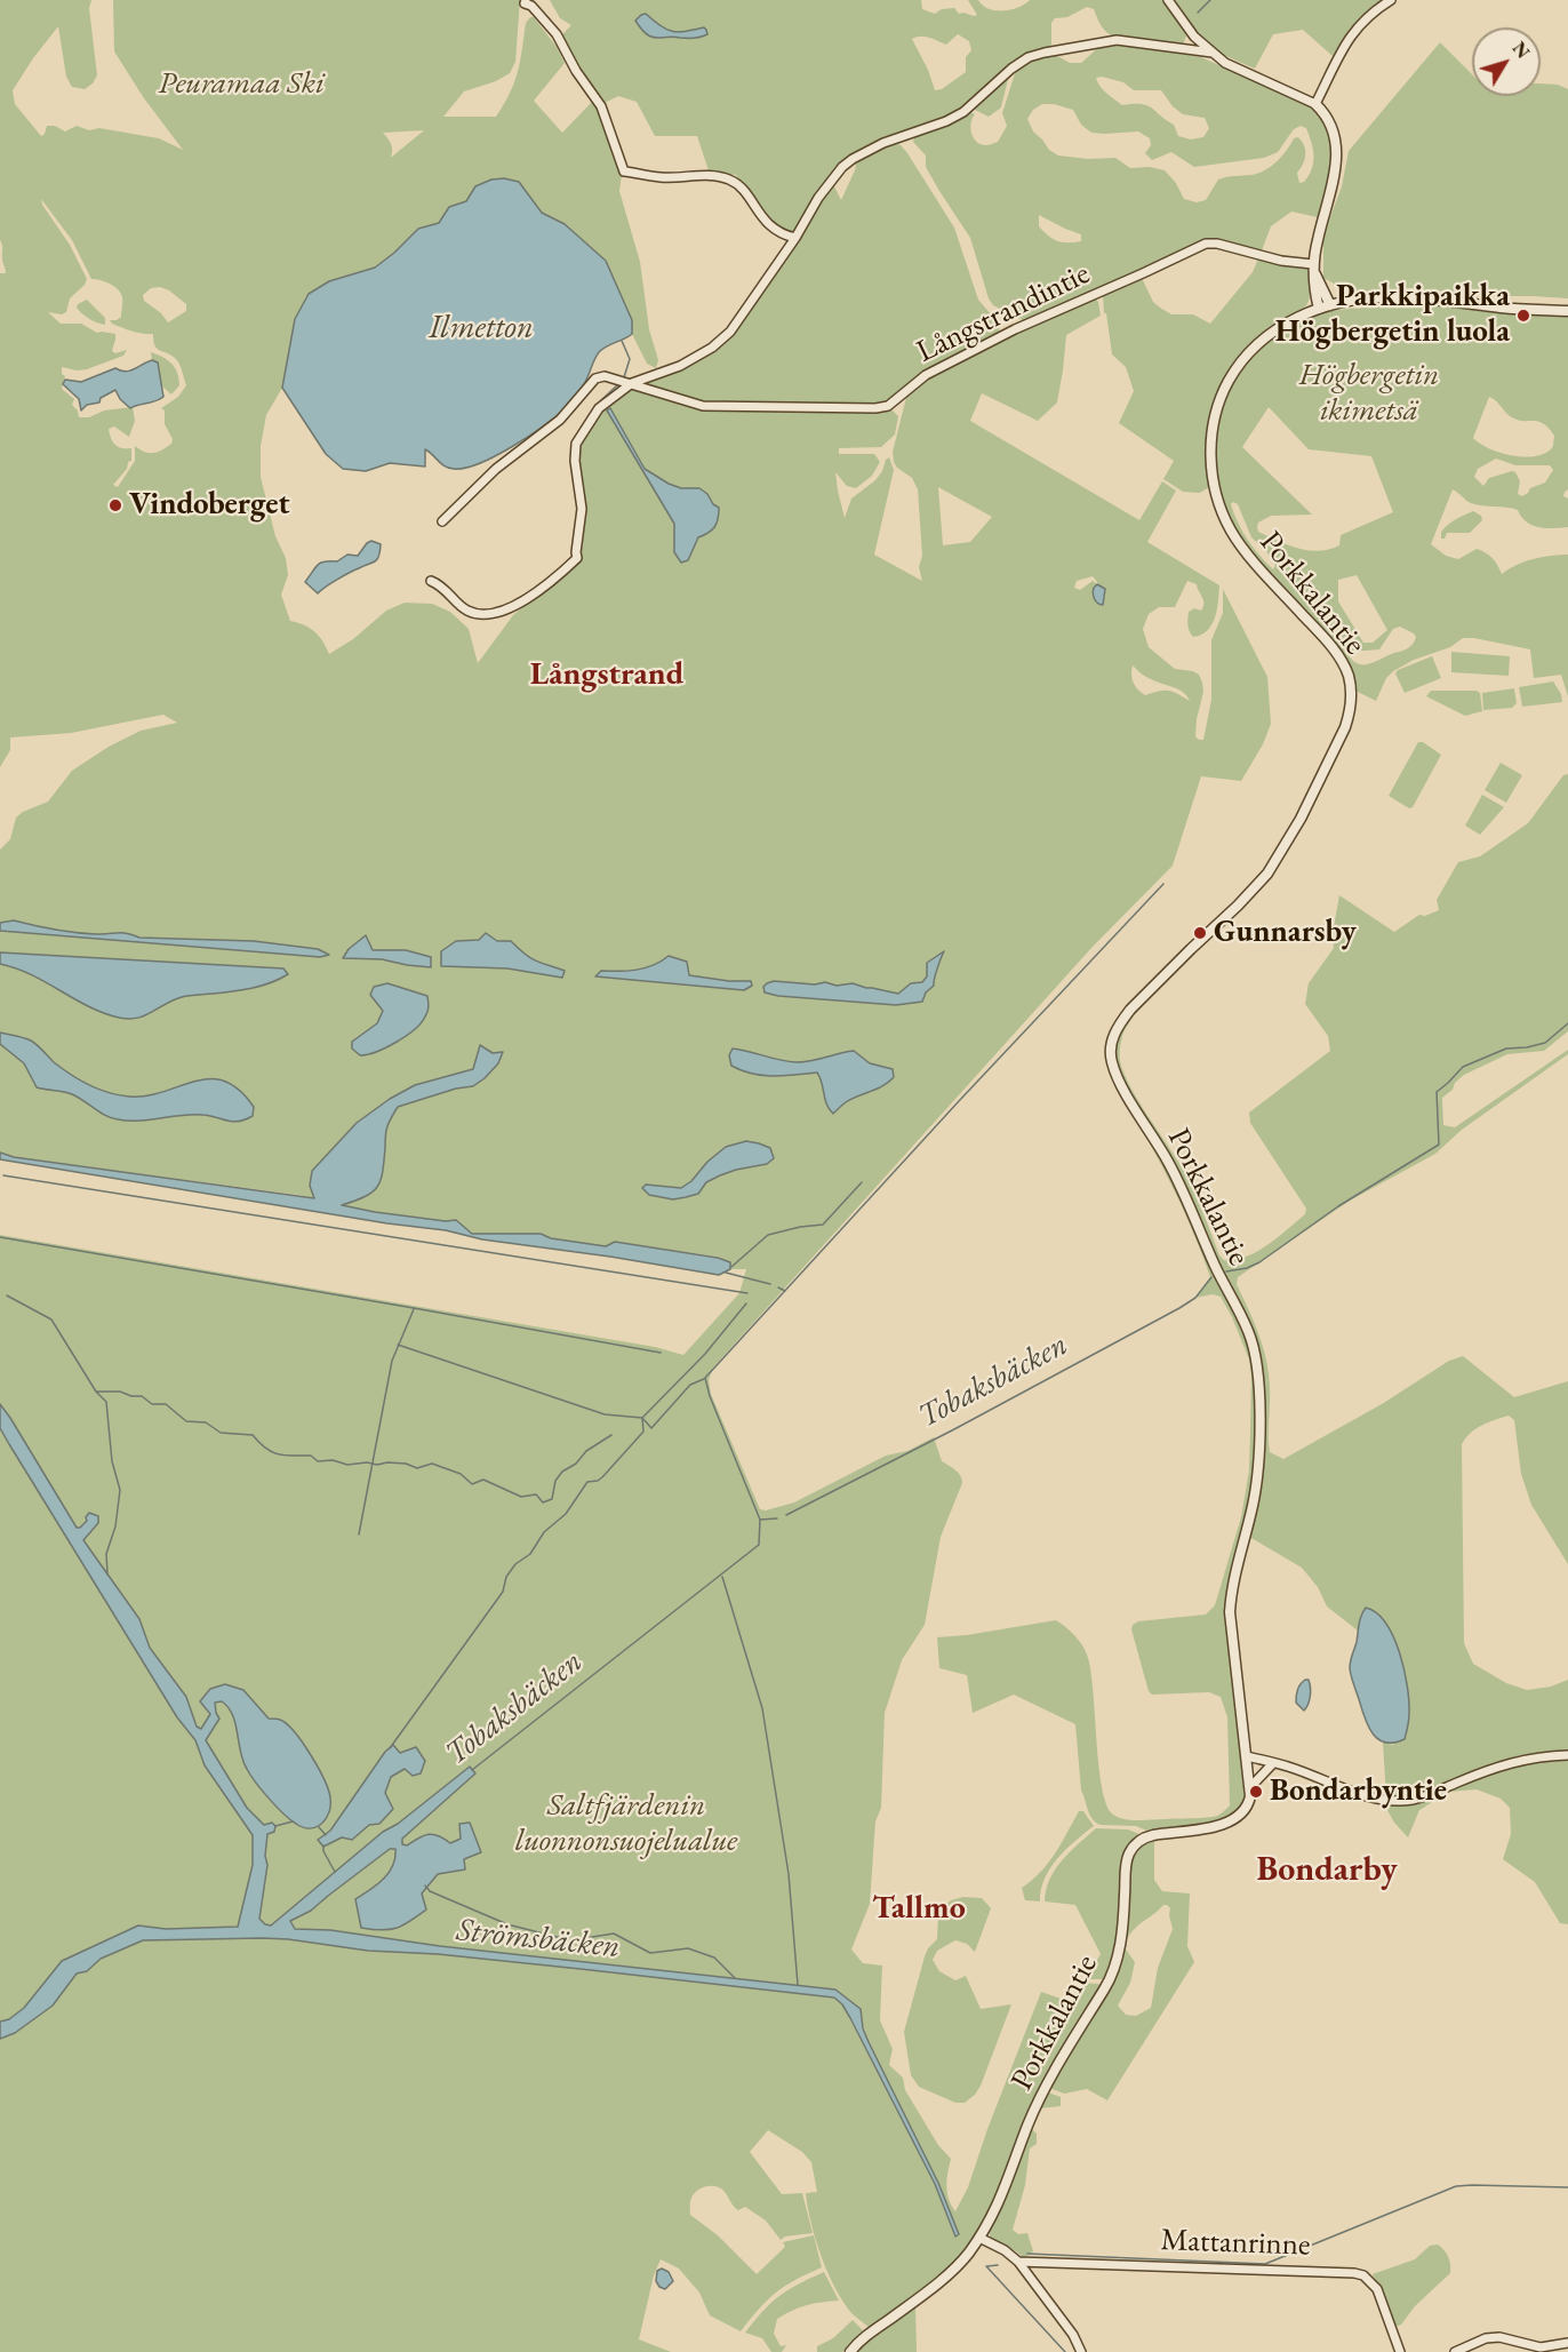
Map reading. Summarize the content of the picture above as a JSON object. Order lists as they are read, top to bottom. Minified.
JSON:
{"streets":{"street":["Långstrandintie","Porkkalantie","Mattanrinne"]},"districts":["Långstrand","Bondarby","Tallmo"],"water":["Ilmetton","Tobaksbäcken","Strömsbäcken"],"parks":["Peuramaa Ski","Högbergetin ikimetsä","Saltfjärdenin luonnonsuojelualue"],"places":["Parkkipaikka Högbergetin luola","Vindoberget","Gunnarsby","Bondarbyntie"],"north":"top right"}
